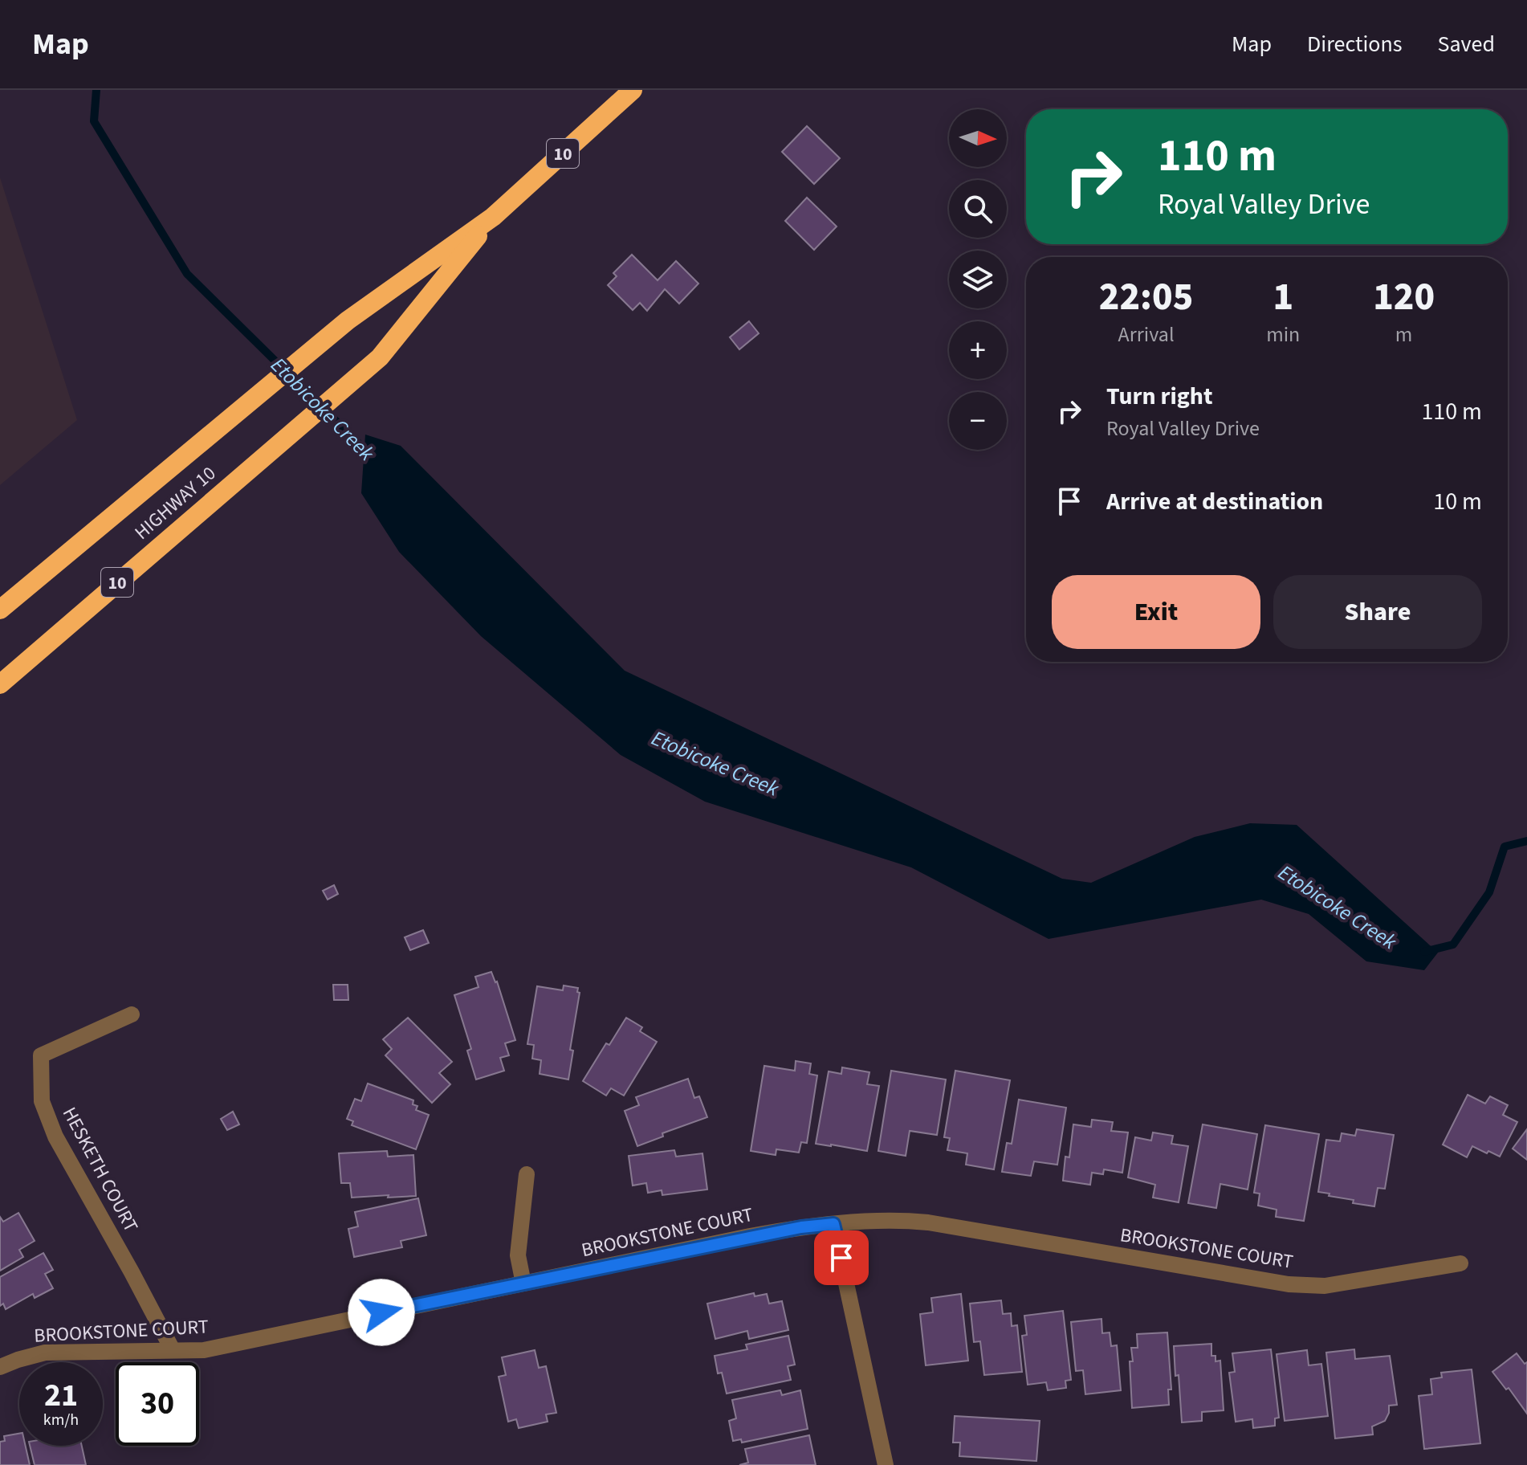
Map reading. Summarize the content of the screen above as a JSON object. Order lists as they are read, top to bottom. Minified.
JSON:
{"streets":{"highway":["10","HIGHWAY 10"],"street":["HESKETH COURT","BROOKSTONE COURT"]},"crossings":[["10","HIGHWAY 10"],["HESKETH COURT","BROOKSTONE COURT"]],"water":["Etobicoke Creek"],"north":"right","page":{"header":"Map","nav":["Map","Directions","Saved"],"map_buttons":["+","−"],"turn":["110 m","Royal Valley Drive"],"eta":["22:05","Arrival","1","min","120","m"],"list":[{"name":"Turn right","note":"Royal Valley Drive","value":"110 m"},{"name":"Arrive at destination","value":"10 m"}],"buttons":["Exit","Share"],"speed":"21 km/h","limit":"30"}}
